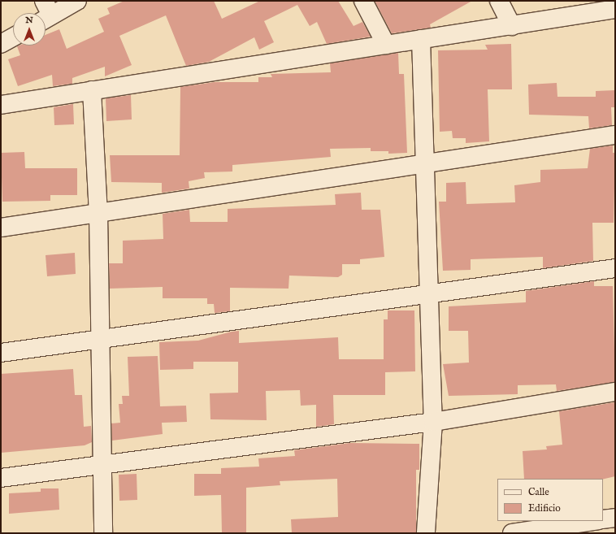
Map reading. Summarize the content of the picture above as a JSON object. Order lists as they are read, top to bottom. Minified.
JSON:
{"legend":["Calle","Edificio"],"north":"top"}
